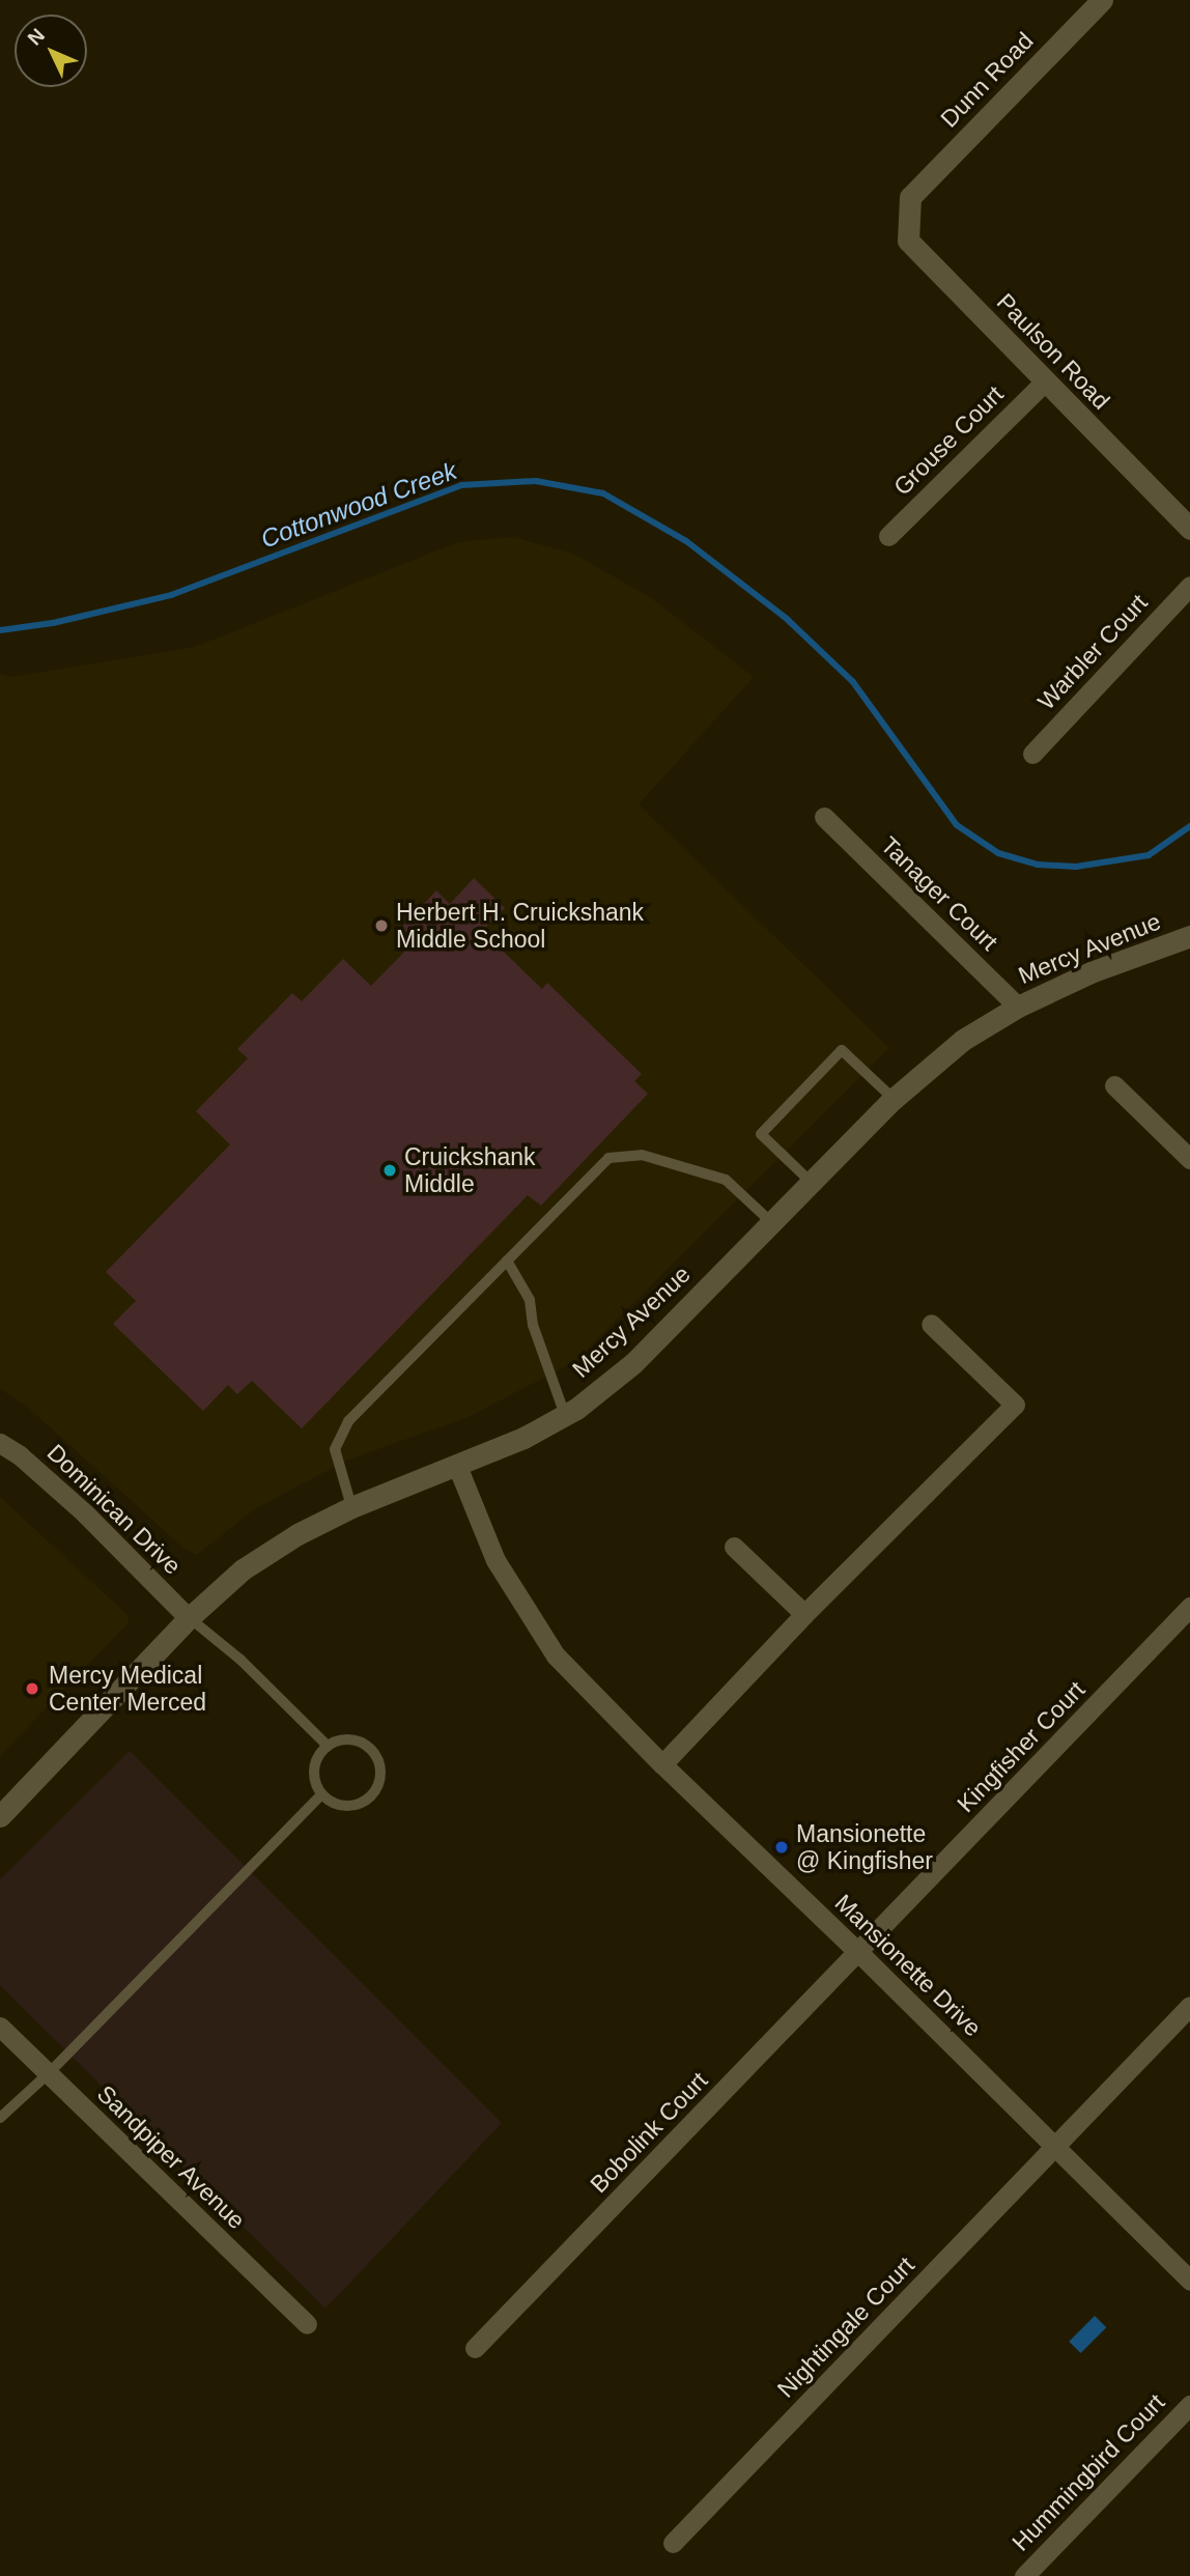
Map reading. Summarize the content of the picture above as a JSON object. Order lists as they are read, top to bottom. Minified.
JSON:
{"streets":{"street":["Dunn Road","Paulson Road","Grouse Court","Warbler Court","Tanager Court","Mercy Avenue","Dominican Drive","Kingfisher Court","Mansionette Drive","Bobolink Court","Sandpiper Avenue","Nightingale Court","Hummingbird Court"]},"crossings":[["Dunn Road","Paulson Road"],["Paulson Road","Grouse Court"],["Tanager Court","Mercy Avenue"],["Mercy Avenue","Dominican Drive"],["Mercy Avenue","Mansionette Drive"],["Kingfisher Court","Mansionette Drive"],["Kingfisher Court","Bobolink Court"],["Mansionette Drive","Bobolink Court"],["Mansionette Drive","Nightingale Court"]],"water":["Cottonwood Creek"],"places":["Herbert H. Cruickshank Middle School","Cruickshank Middle","Mercy Medical Center Merced","Mansionette @ Kingfisher"],"north":"top left"}
